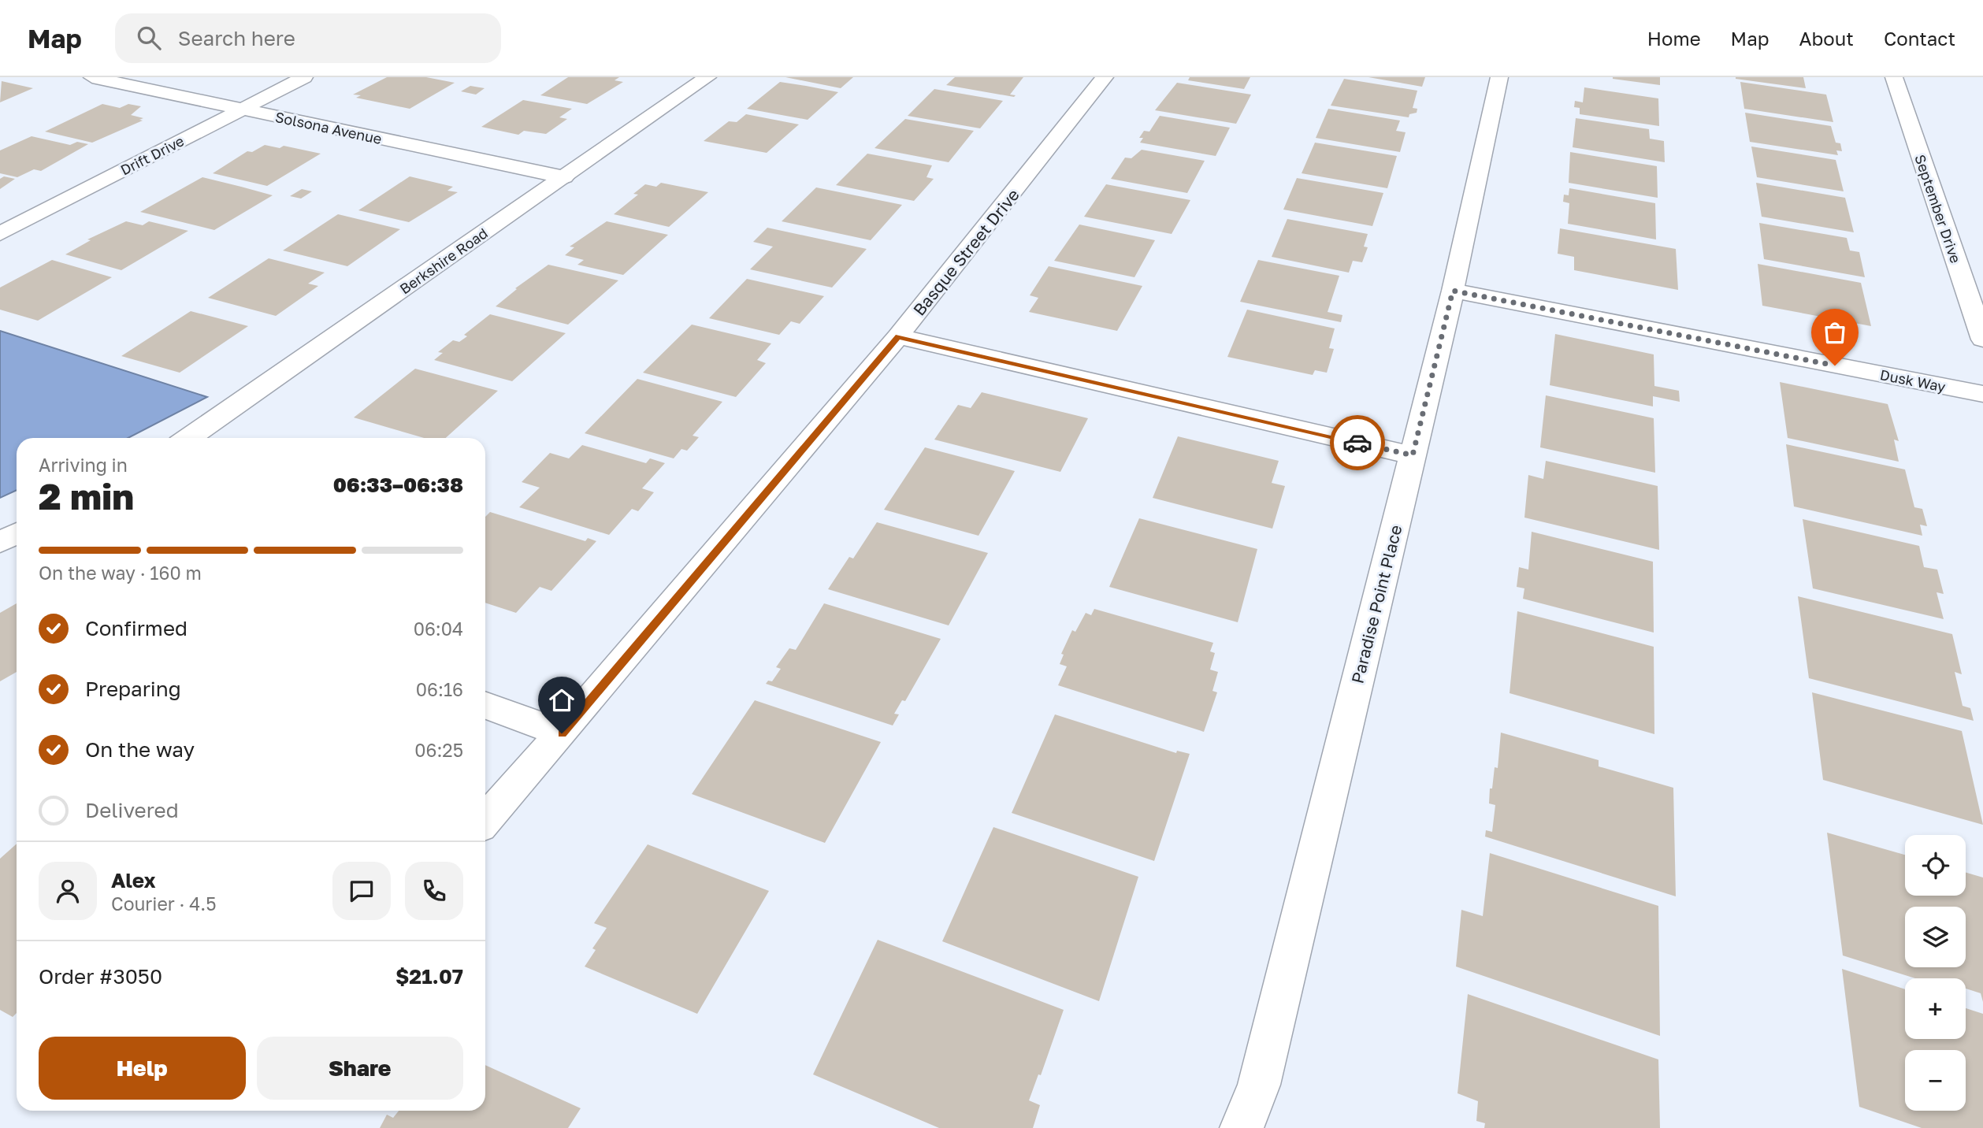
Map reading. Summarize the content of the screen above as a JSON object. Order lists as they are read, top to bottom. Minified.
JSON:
{"streets":{"street":["Solsona Avenue","Drift Drive","September Drive","Basque Street Drive","Berkshire Road","Dusk Way","Paradise Point Place"]},"crossings":[["Solsona Avenue","Drift Drive"],["Solsona Avenue","Berkshire Road"],["Dusk Way","Paradise Point Place"]],"page":{"header":"Map","search":"Search here","nav":["Home","Map","About","Contact"],"heading":["2 min","Arriving in","06:33–06:38"],"panel":["Alex","Courier · 4.5","Order #3050","$21.07"],"bar":"On the way · 160 m","list":[["Confirmed","06:04"],["Preparing","06:16"],["On the way","06:25"],"Delivered"],"map_buttons":["+","−"],"buttons":["Help","Share"]}}
